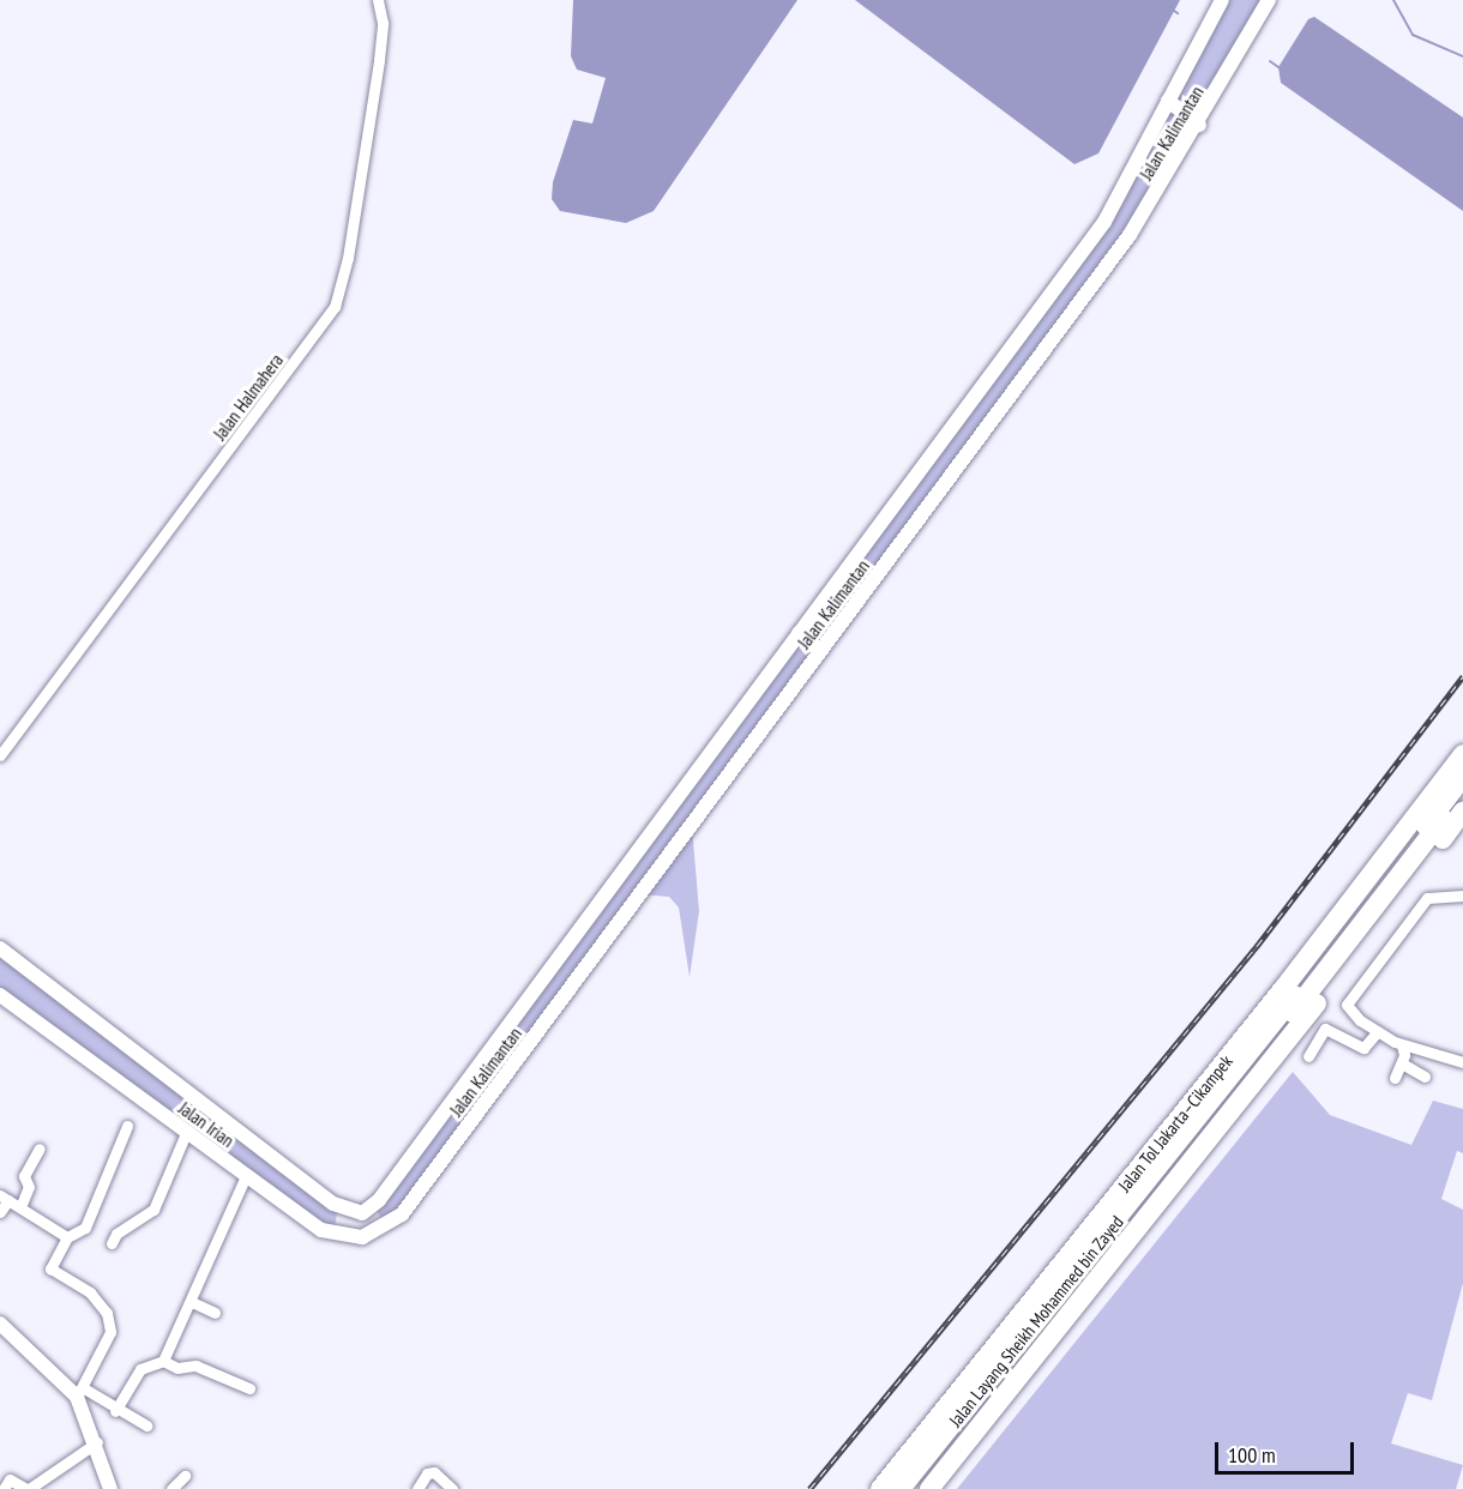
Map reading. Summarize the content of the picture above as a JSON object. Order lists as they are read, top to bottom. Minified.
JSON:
{"streets":{"highway":["Jalan Tol Jakarta–Cikampek","Jalan Layang Sheikh Mohammed bin Zayed"],"street":["Jalan Kalimantan","Jalan Halmahera","Jalan Irian"]},"crossings":[["Jalan Kalimantan","Jalan Irian"]],"scale_bar":"100 m"}
